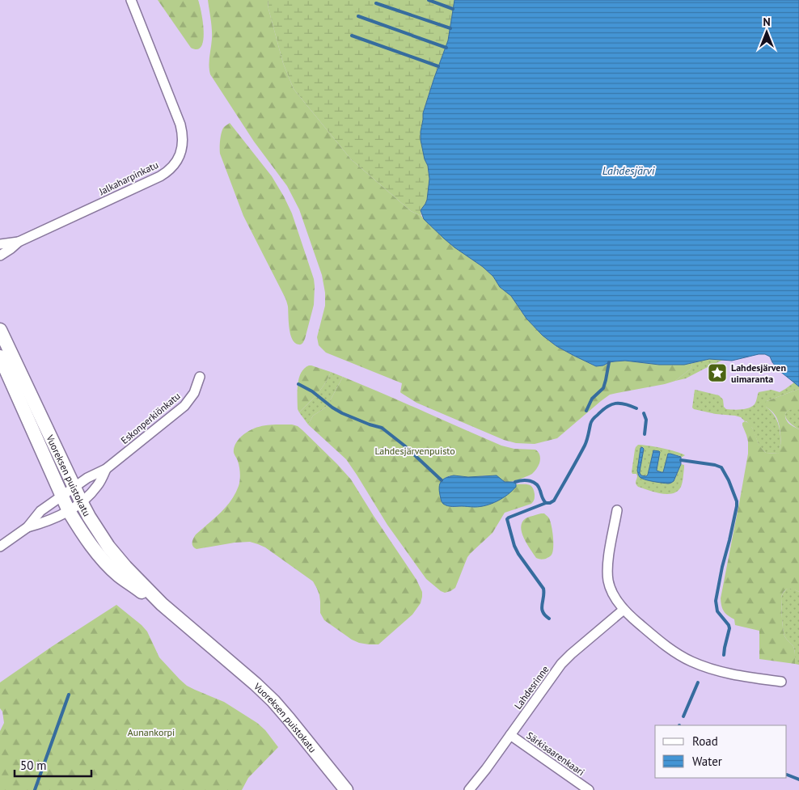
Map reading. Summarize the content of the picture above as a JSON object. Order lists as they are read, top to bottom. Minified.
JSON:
{"streets":{"main road":["Vuoreksen puistokatu"],"street":["Jalkaharpinkatu","Eskonperkiönkatu","Lahdesrinne","Särkisaarenkaari"]},"crossings":[["Eskonperkiönkatu","Vuoreksen puistokatu"],["Lahdesrinne","Särkisaarenkaari"]],"water":["Lahdesjärvi"],"parks":["Lahdesjärvenpuisto","Aunankorpi"],"places":{"place":["Lahdesjärven uimaranta"]},"legend":["Road","Water"],"scale_bar":"50 m","north":"top"}
